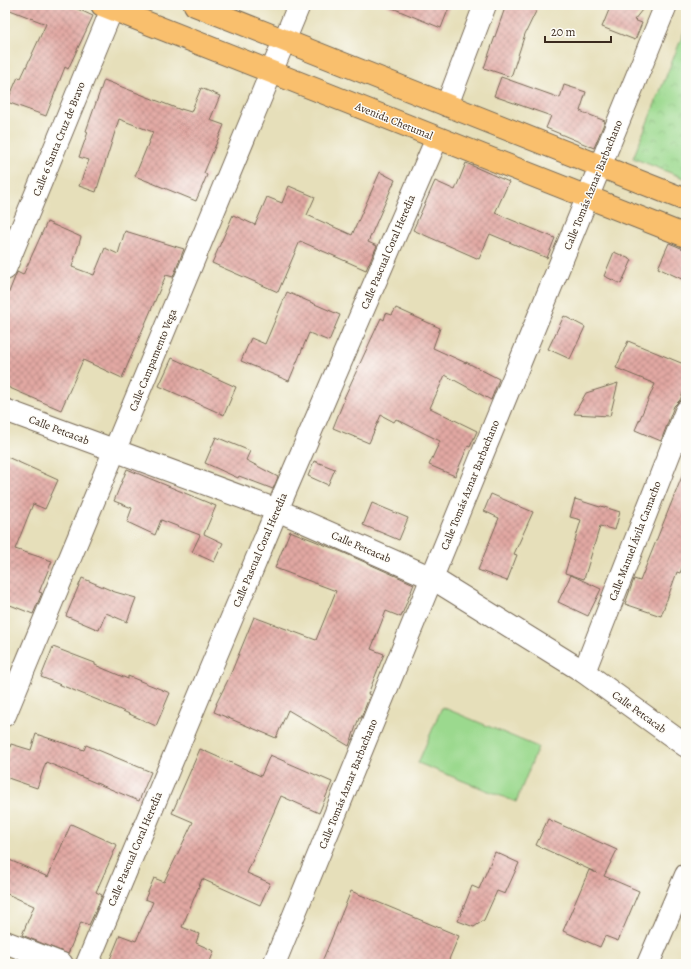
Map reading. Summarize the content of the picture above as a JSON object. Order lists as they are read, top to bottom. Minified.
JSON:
{"streets":{"main road":["Avenida Chetumal"],"street":["Calle 6 Santa Cruz de Bravo","Calle Tomás Aznar Barbachano","Calle Pascual Coral Heredia","Calle Campamento Vega","Calle Petcacab","Calle Manuel Ávila Camacho"]},"crossings":[["Avenida Chetumal","Calle 6 Santa Cruz de Bravo"],["Avenida Chetumal","Calle Tomás Aznar Barbachano"],["Avenida Chetumal","Calle Pascual Coral Heredia"],["Avenida Chetumal","Calle Campamento Vega"],["Calle Tomás Aznar Barbachano","Calle Petcacab"],["Calle Pascual Coral Heredia","Calle Petcacab"],["Calle Campamento Vega","Calle Petcacab"],["Calle Petcacab","Calle Manuel Ávila Camacho"]],"scale_bar":"20 m"}
